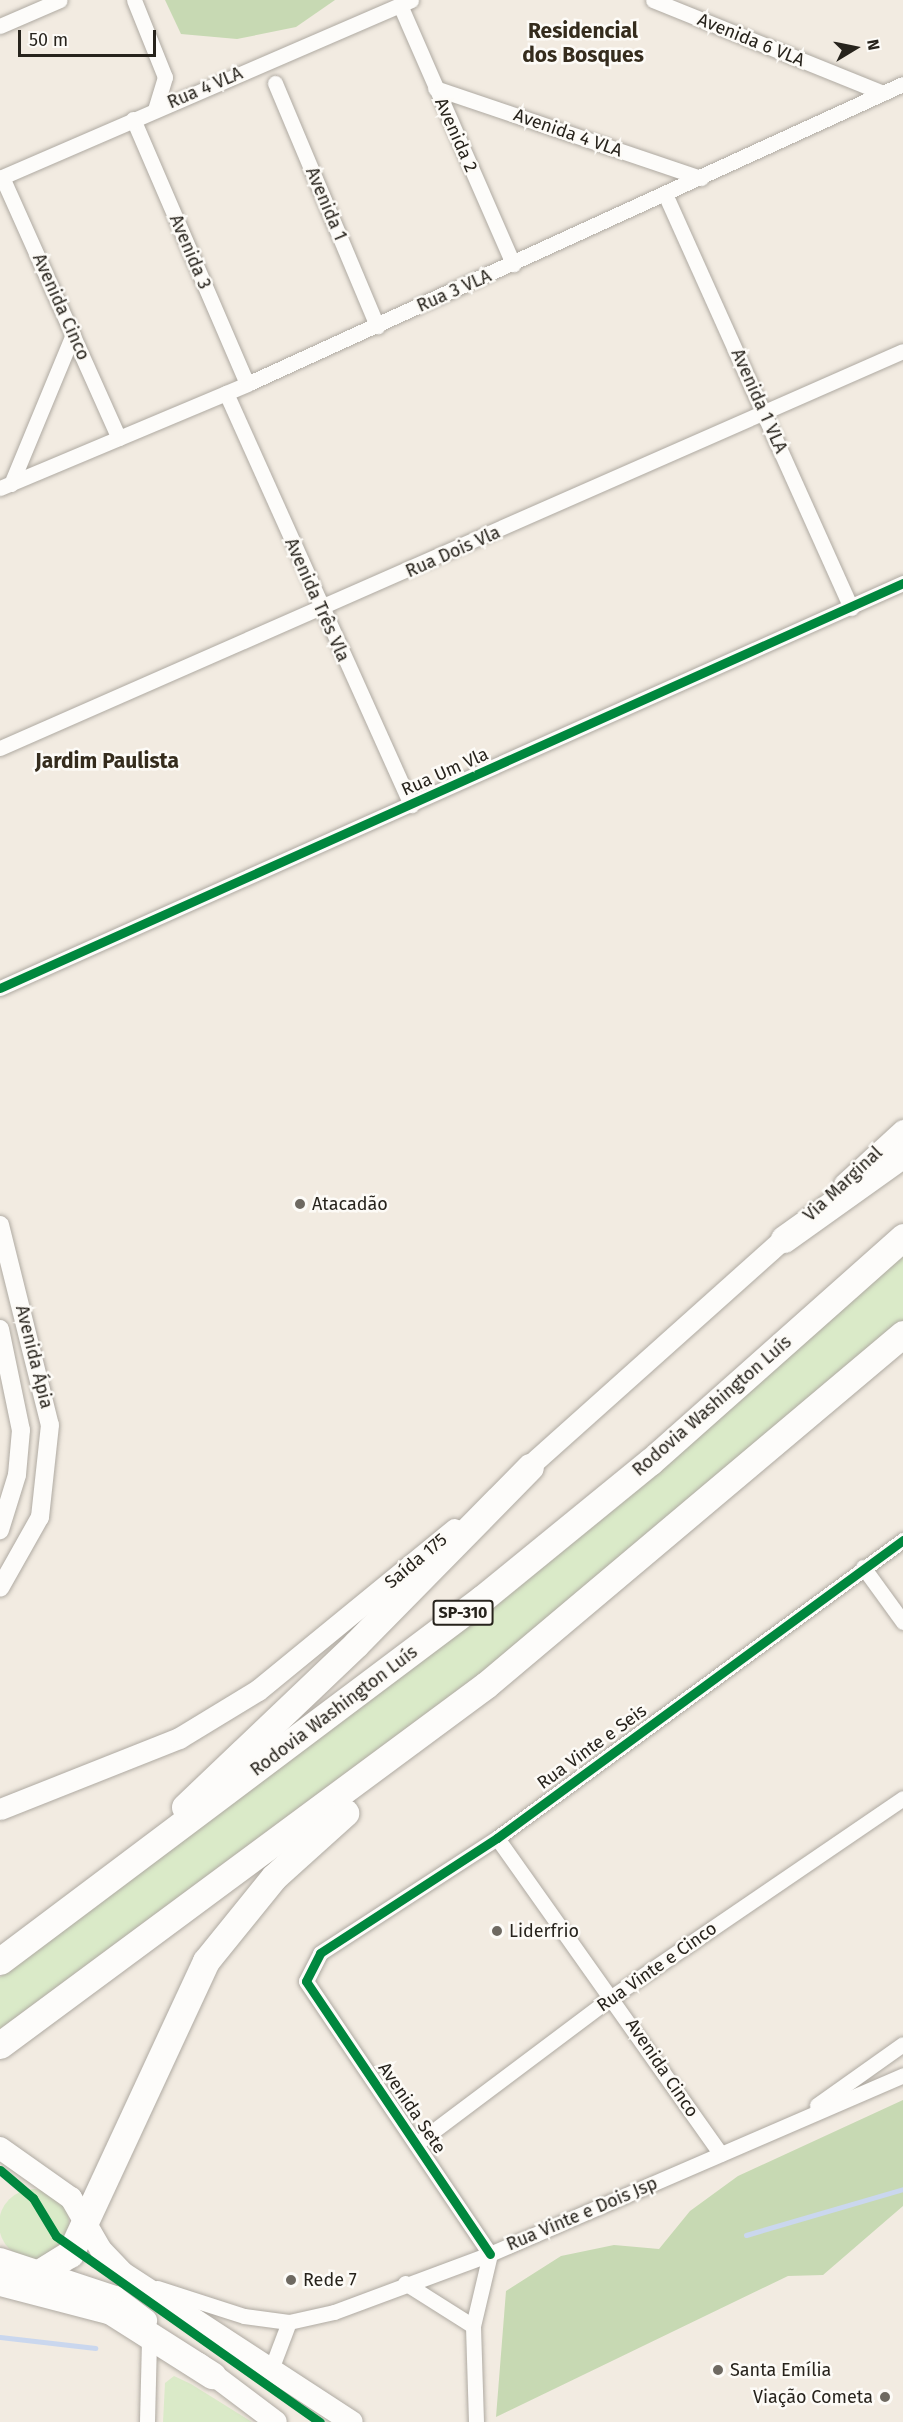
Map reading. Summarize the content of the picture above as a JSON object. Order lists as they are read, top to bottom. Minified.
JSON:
{"streets":{"highway":["Rodovia Washington Luís","SP-310"],"main road":["Via Marginal","Saída 175"],"street":["Avenida 6 VLA","Rua 4 VLA","Avenida 4 VLA","Avenida 2","Avenida 1","Avenida 3","Rua 3 VLA","Avenida Cinco","Avenida 1 VLA","Rua Dois Vla","Avenida Três Vla","Rua Um Vla","Avenida Ápia","Rua Vinte e Seis","Rua Vinte e Cinco","Avenida Sete","Rua Vinte e Dois Jsp"]},"crossings":[["Avenida 6 VLA","Rua 3 VLA"],["Rua 4 VLA","Avenida 2"],["Rua 4 VLA","Avenida 3"],["Rua 4 VLA","Avenida Cinco"],["Avenida 4 VLA","Avenida 2"],["Avenida 4 VLA","Rua 3 VLA"],["Avenida 2","Rua 3 VLA"],["Avenida 1","Rua 3 VLA"],["Avenida 3","Rua 3 VLA"],["Rua 3 VLA","Avenida Cinco"],["Rua 3 VLA","Avenida 1 VLA"],["Rua 3 VLA","Avenida Três Vla"],["Avenida Cinco","Rua Vinte e Seis"],["Avenida Cinco","Rua Vinte e Cinco"],["Avenida Cinco","Rua Vinte e Dois Jsp"],["Avenida 1 VLA","Rua Dois Vla"],["Avenida 1 VLA","Rua Um Vla"],["Rua Dois Vla","Avenida Três Vla"],["Avenida Três Vla","Rua Um Vla"],["Via Marginal","Saída 175"],["Rua Vinte e Seis","Avenida Sete"],["Rua Vinte e Cinco","Avenida Sete"],["Avenida Sete","Rua Vinte e Dois Jsp"]],"districts":["Residencial dos Bosques","Jardim Paulista"],"places":["Atacadão","Liderfrio","Rede 7","Santa Emília","Viação Cometa"],"scale_bar":"50 m","north":"right"}
